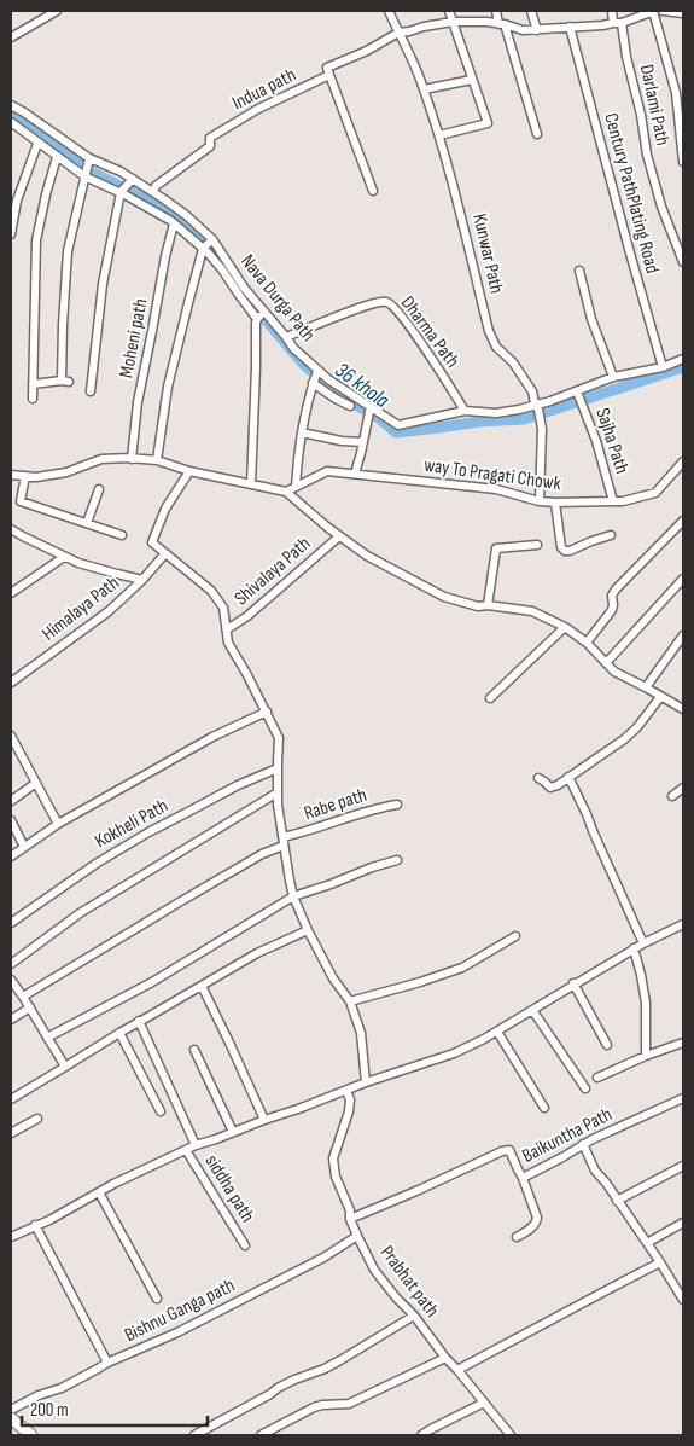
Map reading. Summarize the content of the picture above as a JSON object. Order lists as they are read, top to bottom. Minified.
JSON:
{"streets":{"street":["Indua path","Darlami Path","Century PathPlating Road","Kunwar Path","Nava Durga Path","Dharma Path","Moheni path","Sajha Path","way To Pragati Chowk","Shivalaya Path","Himalaya Path","Rabe path","Kokheli Path","Baikuntha Path","siddha path","Prabhat path","Bishnu Ganga path"]},"crossings":[["Indua path","Kunwar Path"],["Indua path","Nava Durga Path"],["Century PathPlating Road","Nava Durga Path"],["Kunwar Path","Nava Durga Path"],["Kunwar Path","way To Pragati Chowk"],["Nava Durga Path","Dharma Path"],["Nava Durga Path","Sajha Path"],["Sajha Path","way To Pragati Chowk"],["Baikuntha Path","Prabhat path"],["Prabhat path","Bishnu Ganga path"]],"water":["36 khola"],"scale_bar":"200 m"}
